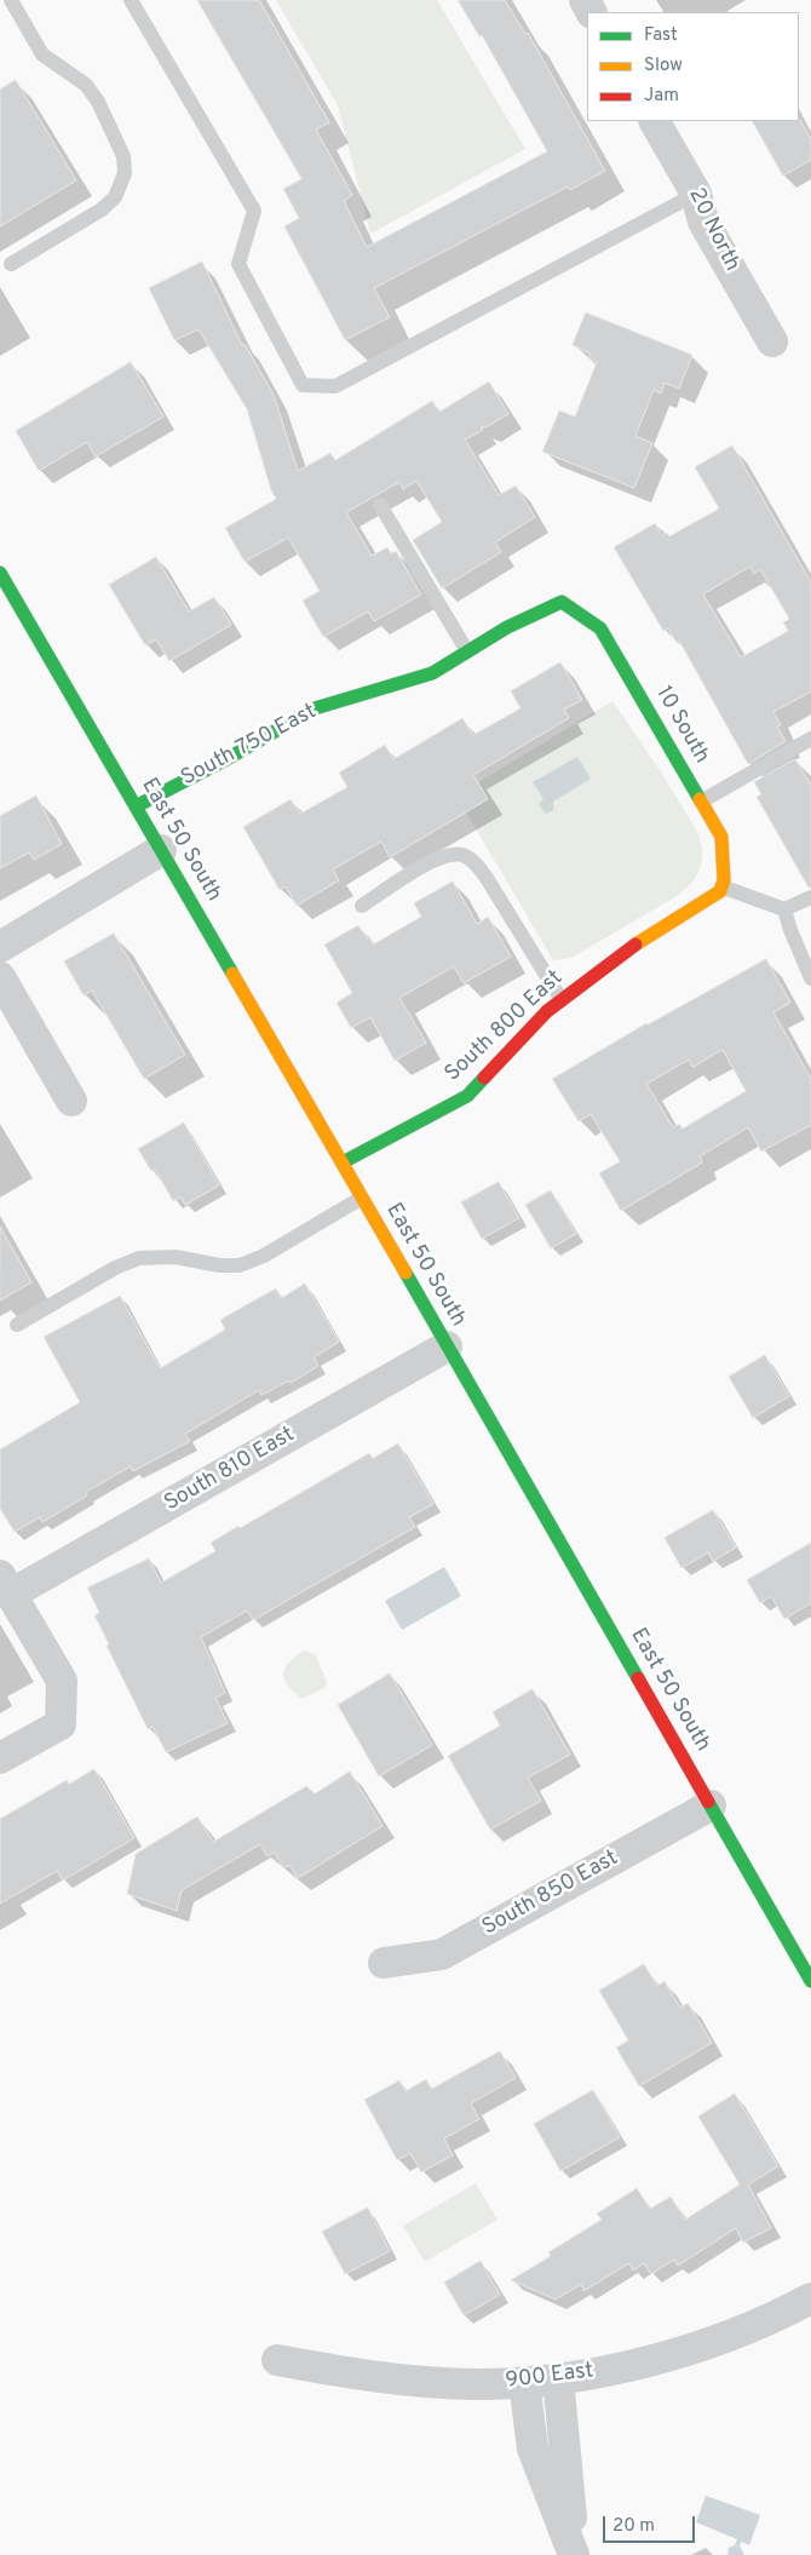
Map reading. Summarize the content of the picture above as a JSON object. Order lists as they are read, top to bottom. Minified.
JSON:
{"streets":{"main road":["10 South","South 750 East","East 50 South","South 800 East"],"street":["20 North","South 810 East","South 850 East","900 East"]},"crossings":[["10 South","South 750 East"],["10 South","South 800 East"],["South 750 East","East 50 South"],["East 50 South","South 800 East"],["East 50 South","South 810 East"],["East 50 South","South 850 East"]],"legend":["Fast","Slow","Jam"],"scale_bar":"20 m"}
